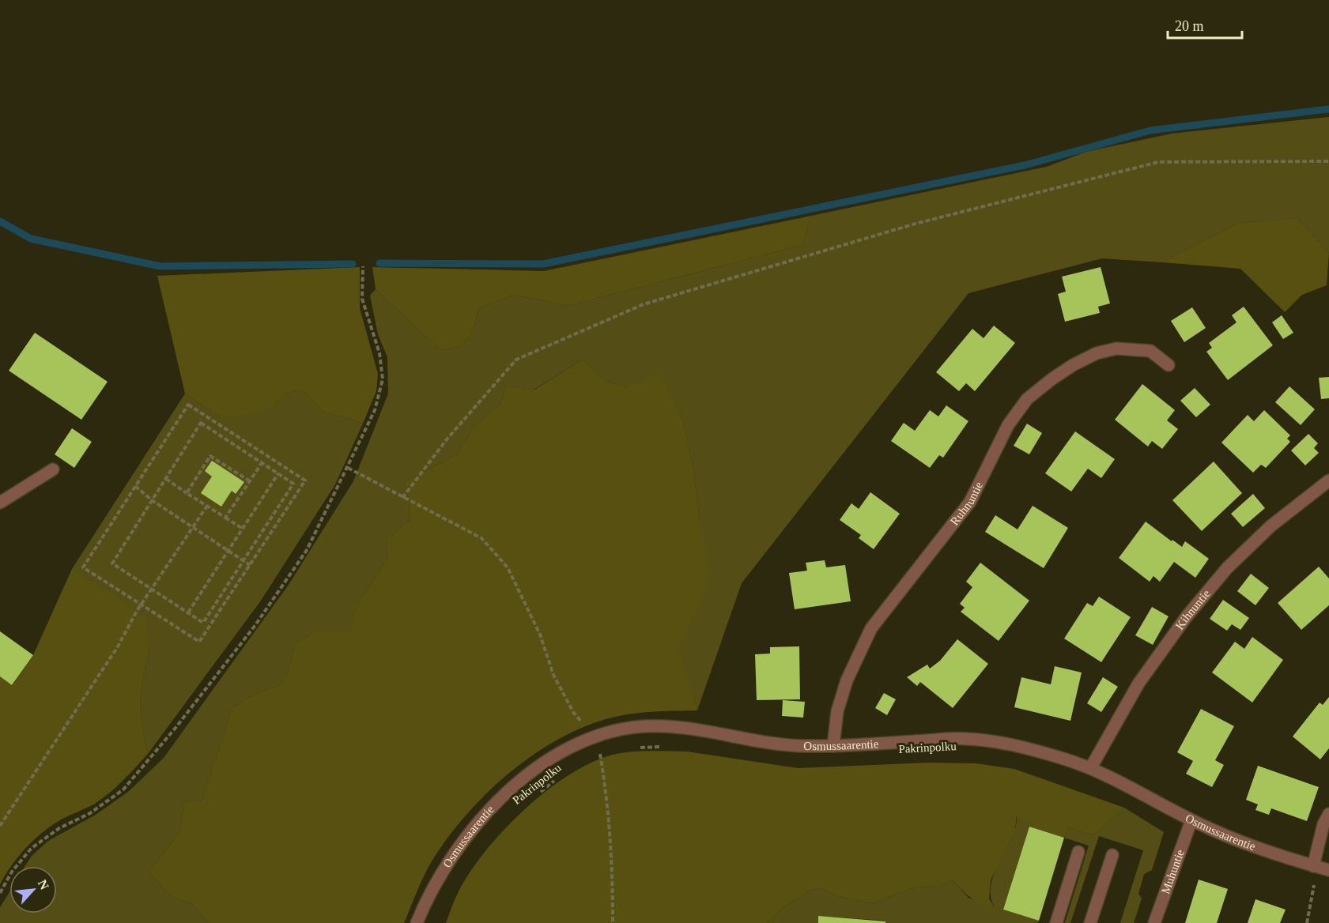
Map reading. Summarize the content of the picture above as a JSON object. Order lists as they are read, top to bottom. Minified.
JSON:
{"streets":{"street":["Ruhnuntie","Kihnuntie","Osmussaarentie","Muhuntie"],"path":["Pakrinpolku"]},"crossings":[["Ruhnuntie","Osmussaarentie"],["Kihnuntie","Osmussaarentie"],["Osmussaarentie","Muhuntie"]],"scale_bar":"20 m","north":"top right"}
